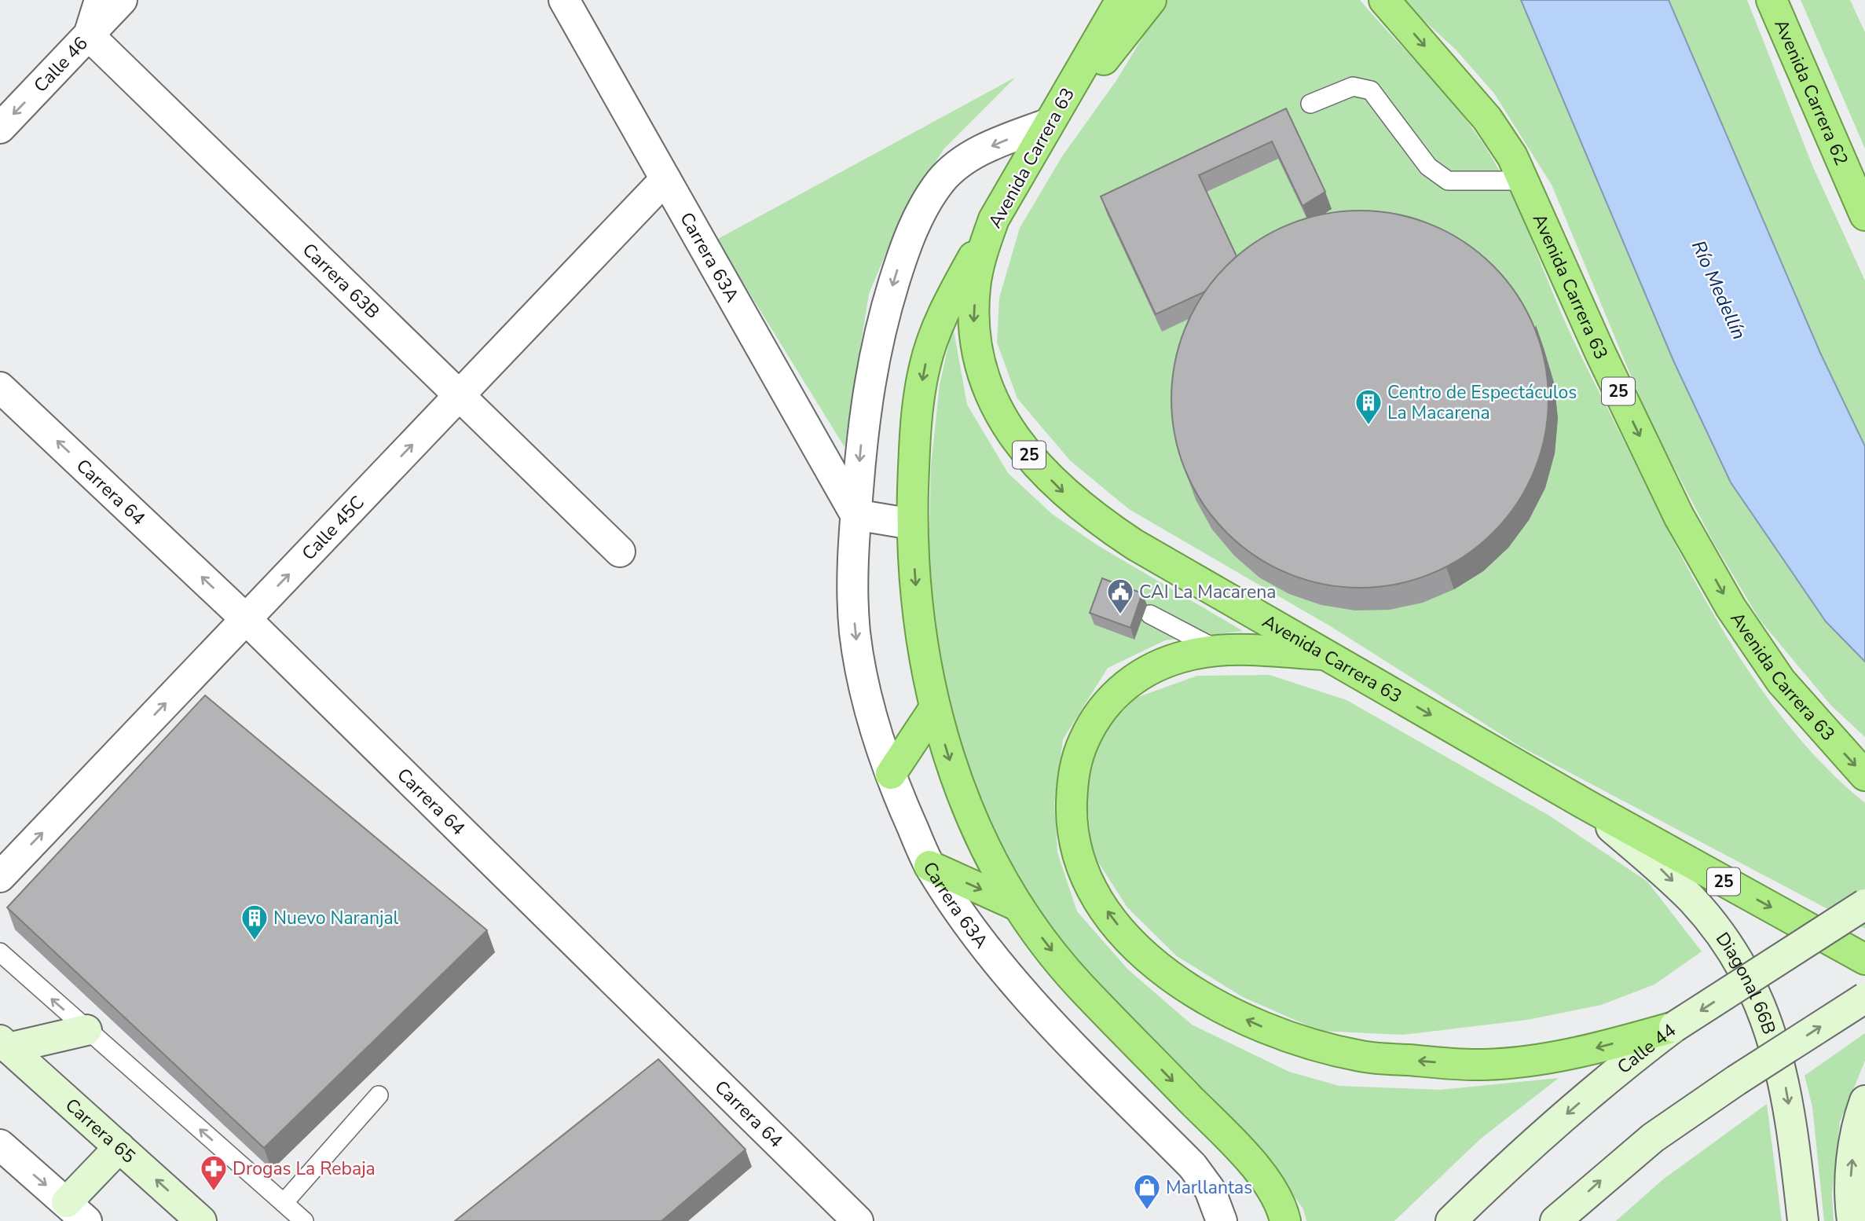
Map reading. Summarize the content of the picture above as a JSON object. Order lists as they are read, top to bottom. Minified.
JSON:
{"streets":{"highway":["Avenida Carrera 62","Avenida Carrera 63","25"],"main road":["Diagonal 66B","Calle 44","Carrera 65"],"street":["Calle 46","Carrera 63A","Carrera 63B","Carrera 64","Calle 45C"]},"crossings":[["Calle 46","Carrera 63B"],["Avenida Carrera 63","Carrera 63A"],["Avenida Carrera 63","Diagonal 66B"],["Carrera 63A","Calle 45C"],["Carrera 63B","Calle 45C"],["Carrera 64","Calle 45C"]],"one_way":["Calle 46","Avenida Carrera 63","Carrera 63A","Calle 45C","Diagonal 66B","Carrera 65"],"water":["Río Medellín"],"places":{"building":["Centro de Espectáculos La Macarena","Nuevo Naranjal"],"public building":["CAI La Macarena"],"pharmacy":["Drogas La Rebaja"],"shop":["Marllantas"]}}
